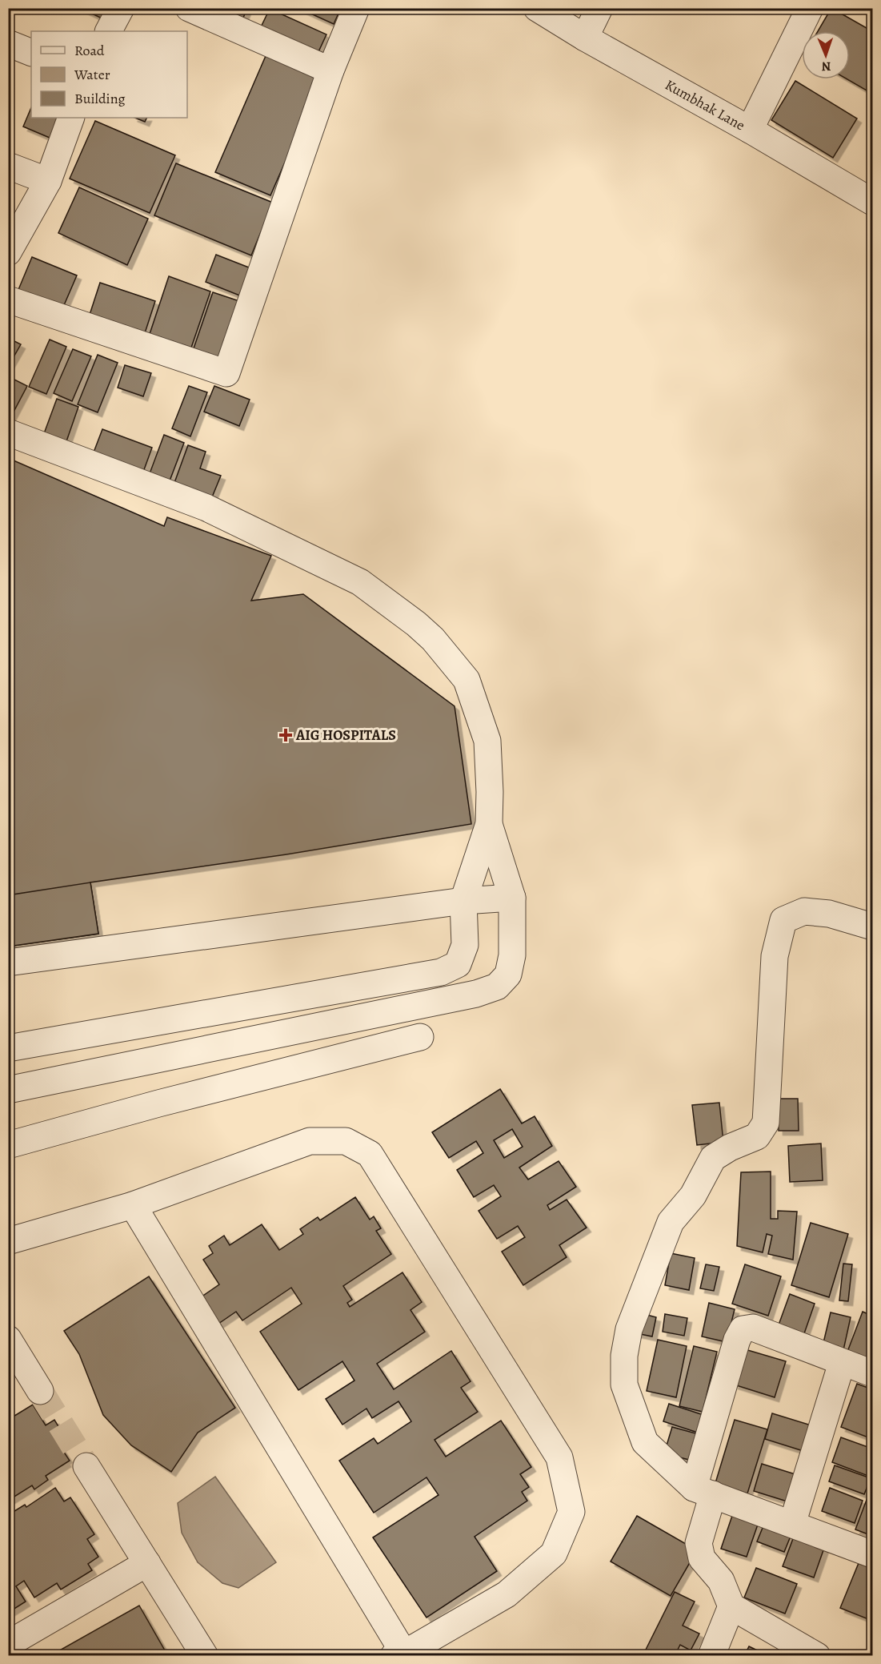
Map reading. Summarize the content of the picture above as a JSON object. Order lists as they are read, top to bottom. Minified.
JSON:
{"streets":{"street":["Kumbhak Lane"]},"places":{"health":["AIG HOSPITALS"]},"legend":["Road","Water","Building"],"north":"bottom"}
